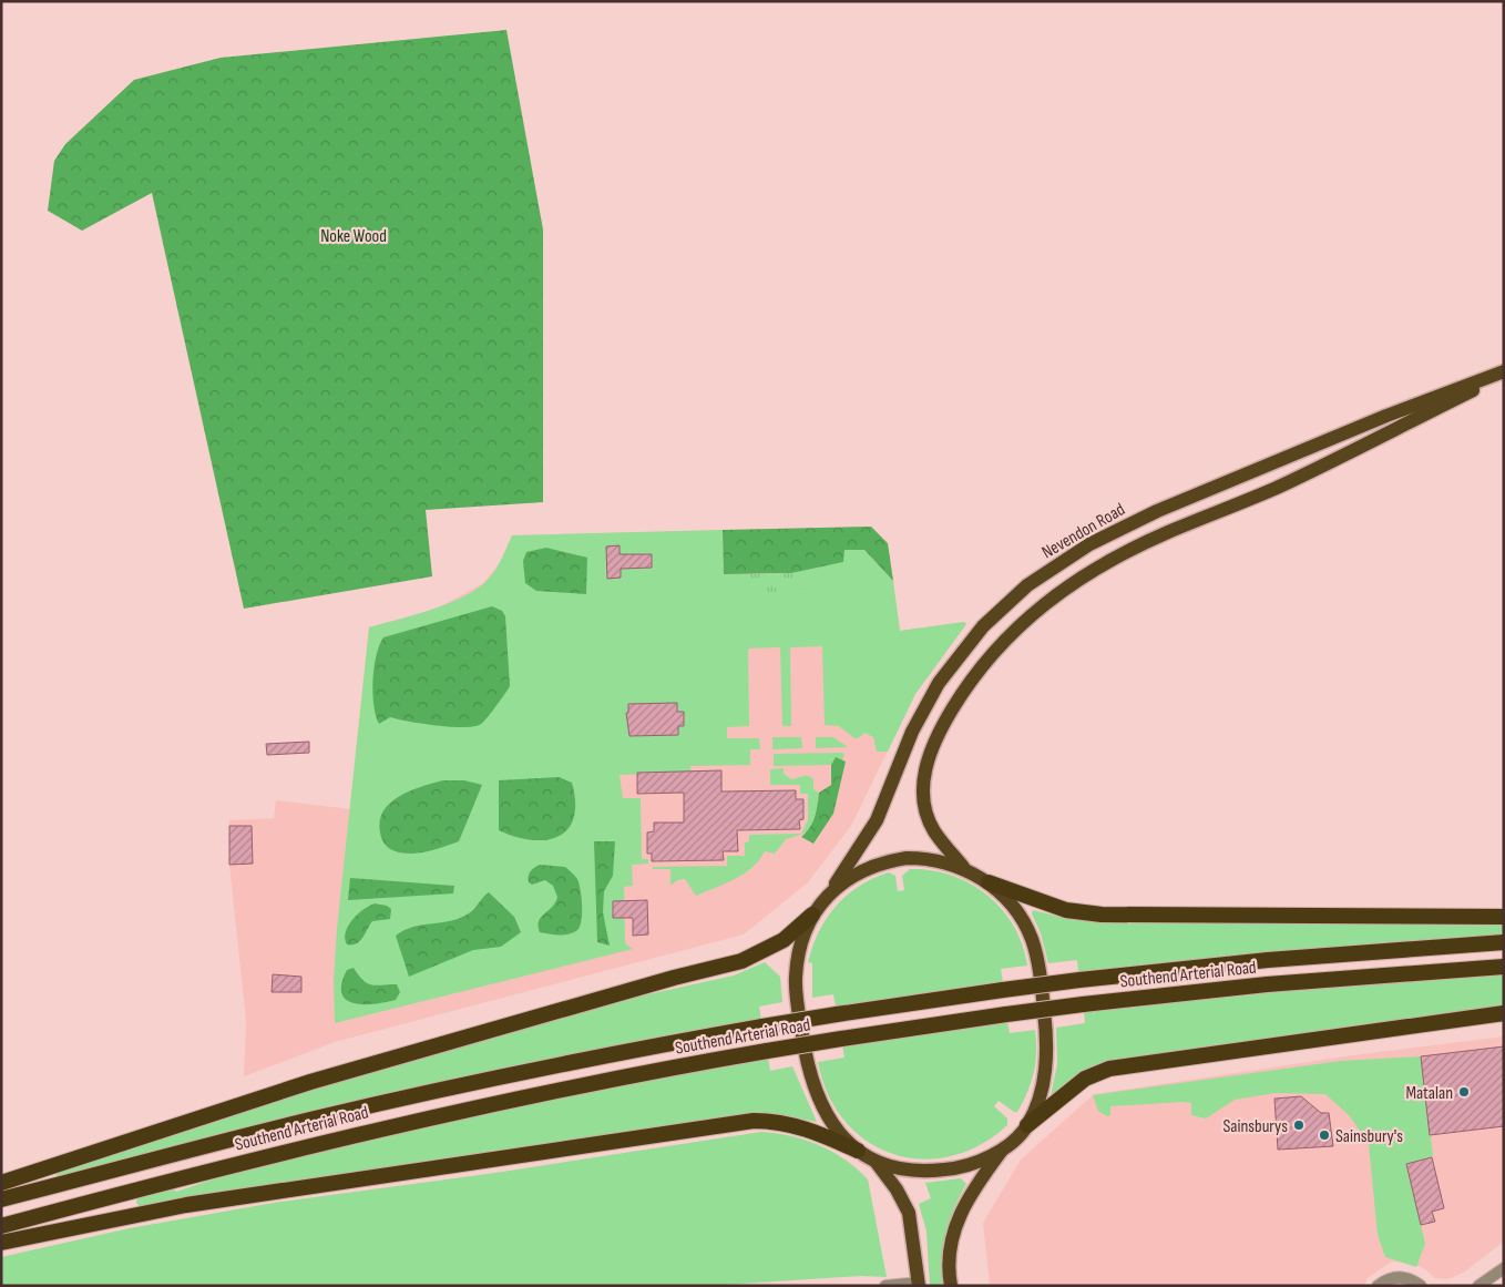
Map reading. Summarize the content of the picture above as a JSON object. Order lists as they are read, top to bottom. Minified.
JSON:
{"streets":{"highway":["Southend Arterial Road"],"main road":["Nevendon Road"]},"parks":["Noke Wood"],"places":["Matalan","Sainsburys","Sainsbury's"]}
